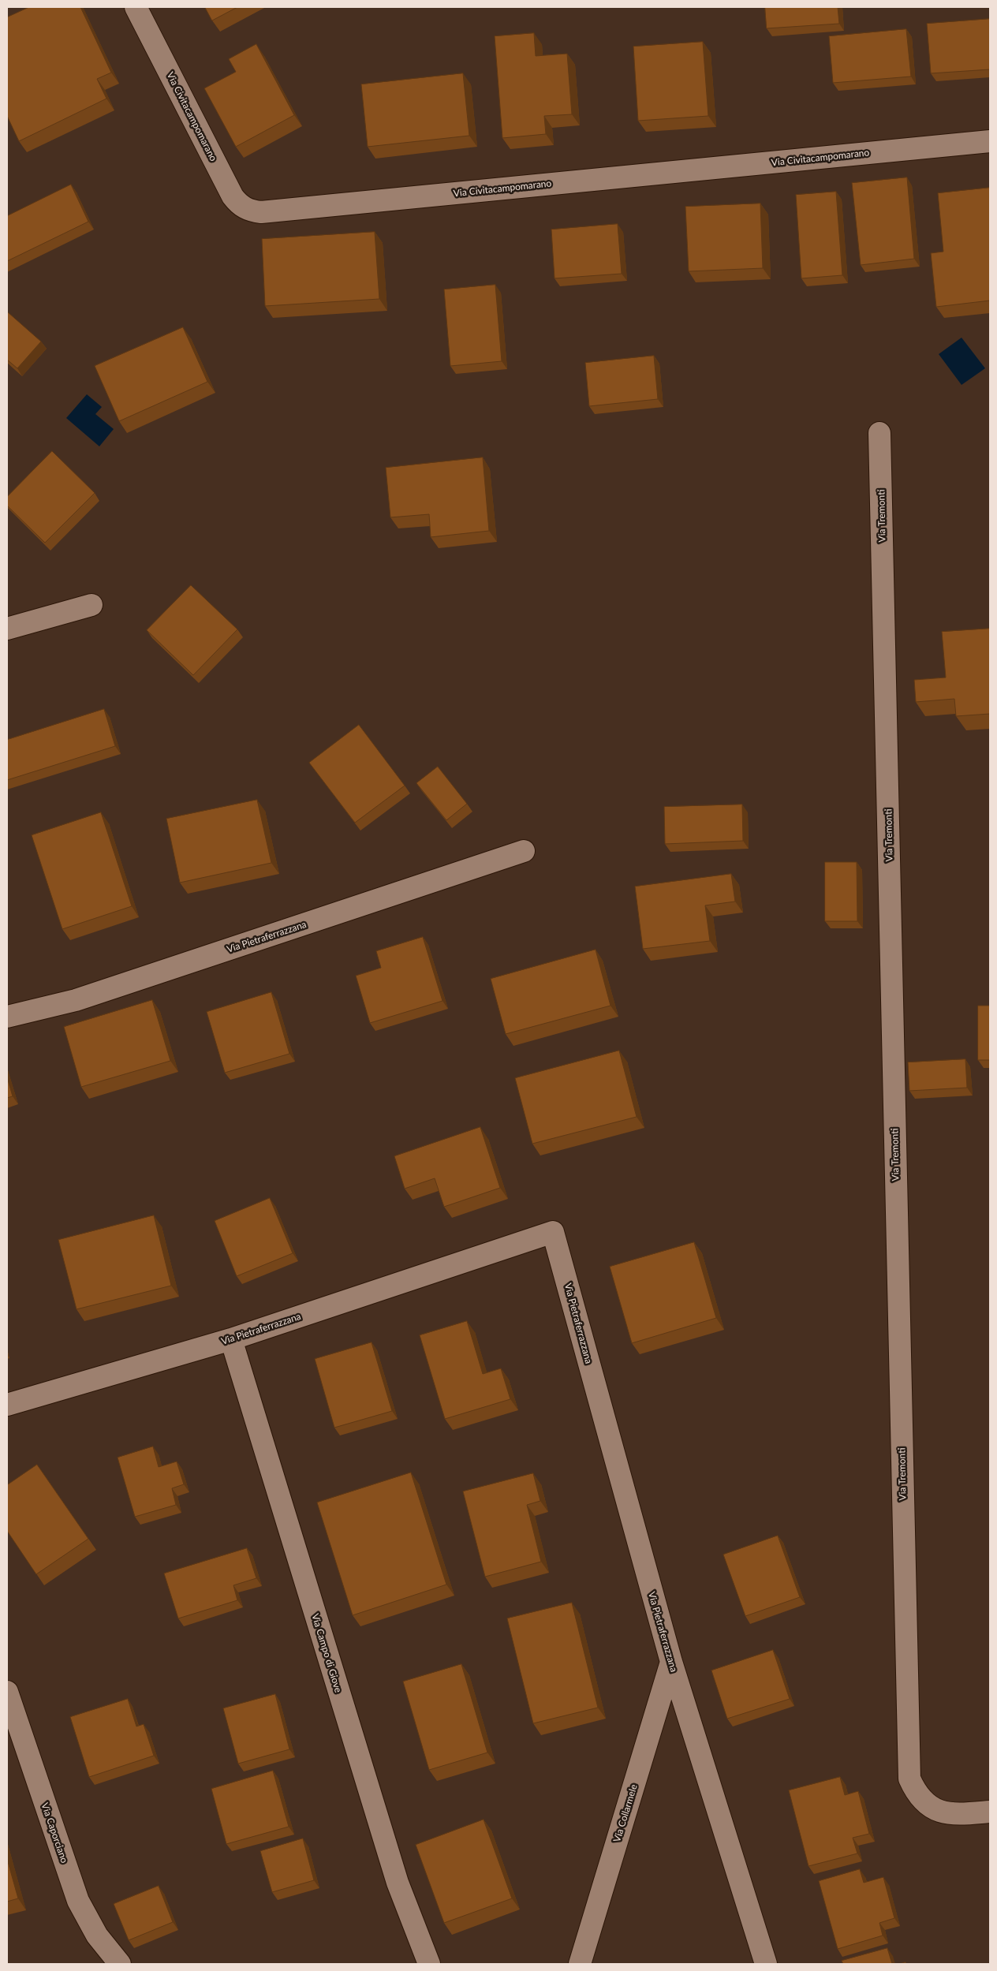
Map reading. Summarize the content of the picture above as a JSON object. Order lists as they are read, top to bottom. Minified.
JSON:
{"streets":{"street":["Via Civitacampomarano","Via Tremonti","Via Pietraferrazzana","Via Campo di Giove","Via Collarmele","Via Caporciano"]},"crossings":[["Via Pietraferrazzana","Via Campo di Giove"],["Via Pietraferrazzana","Via Collarmele"]]}
